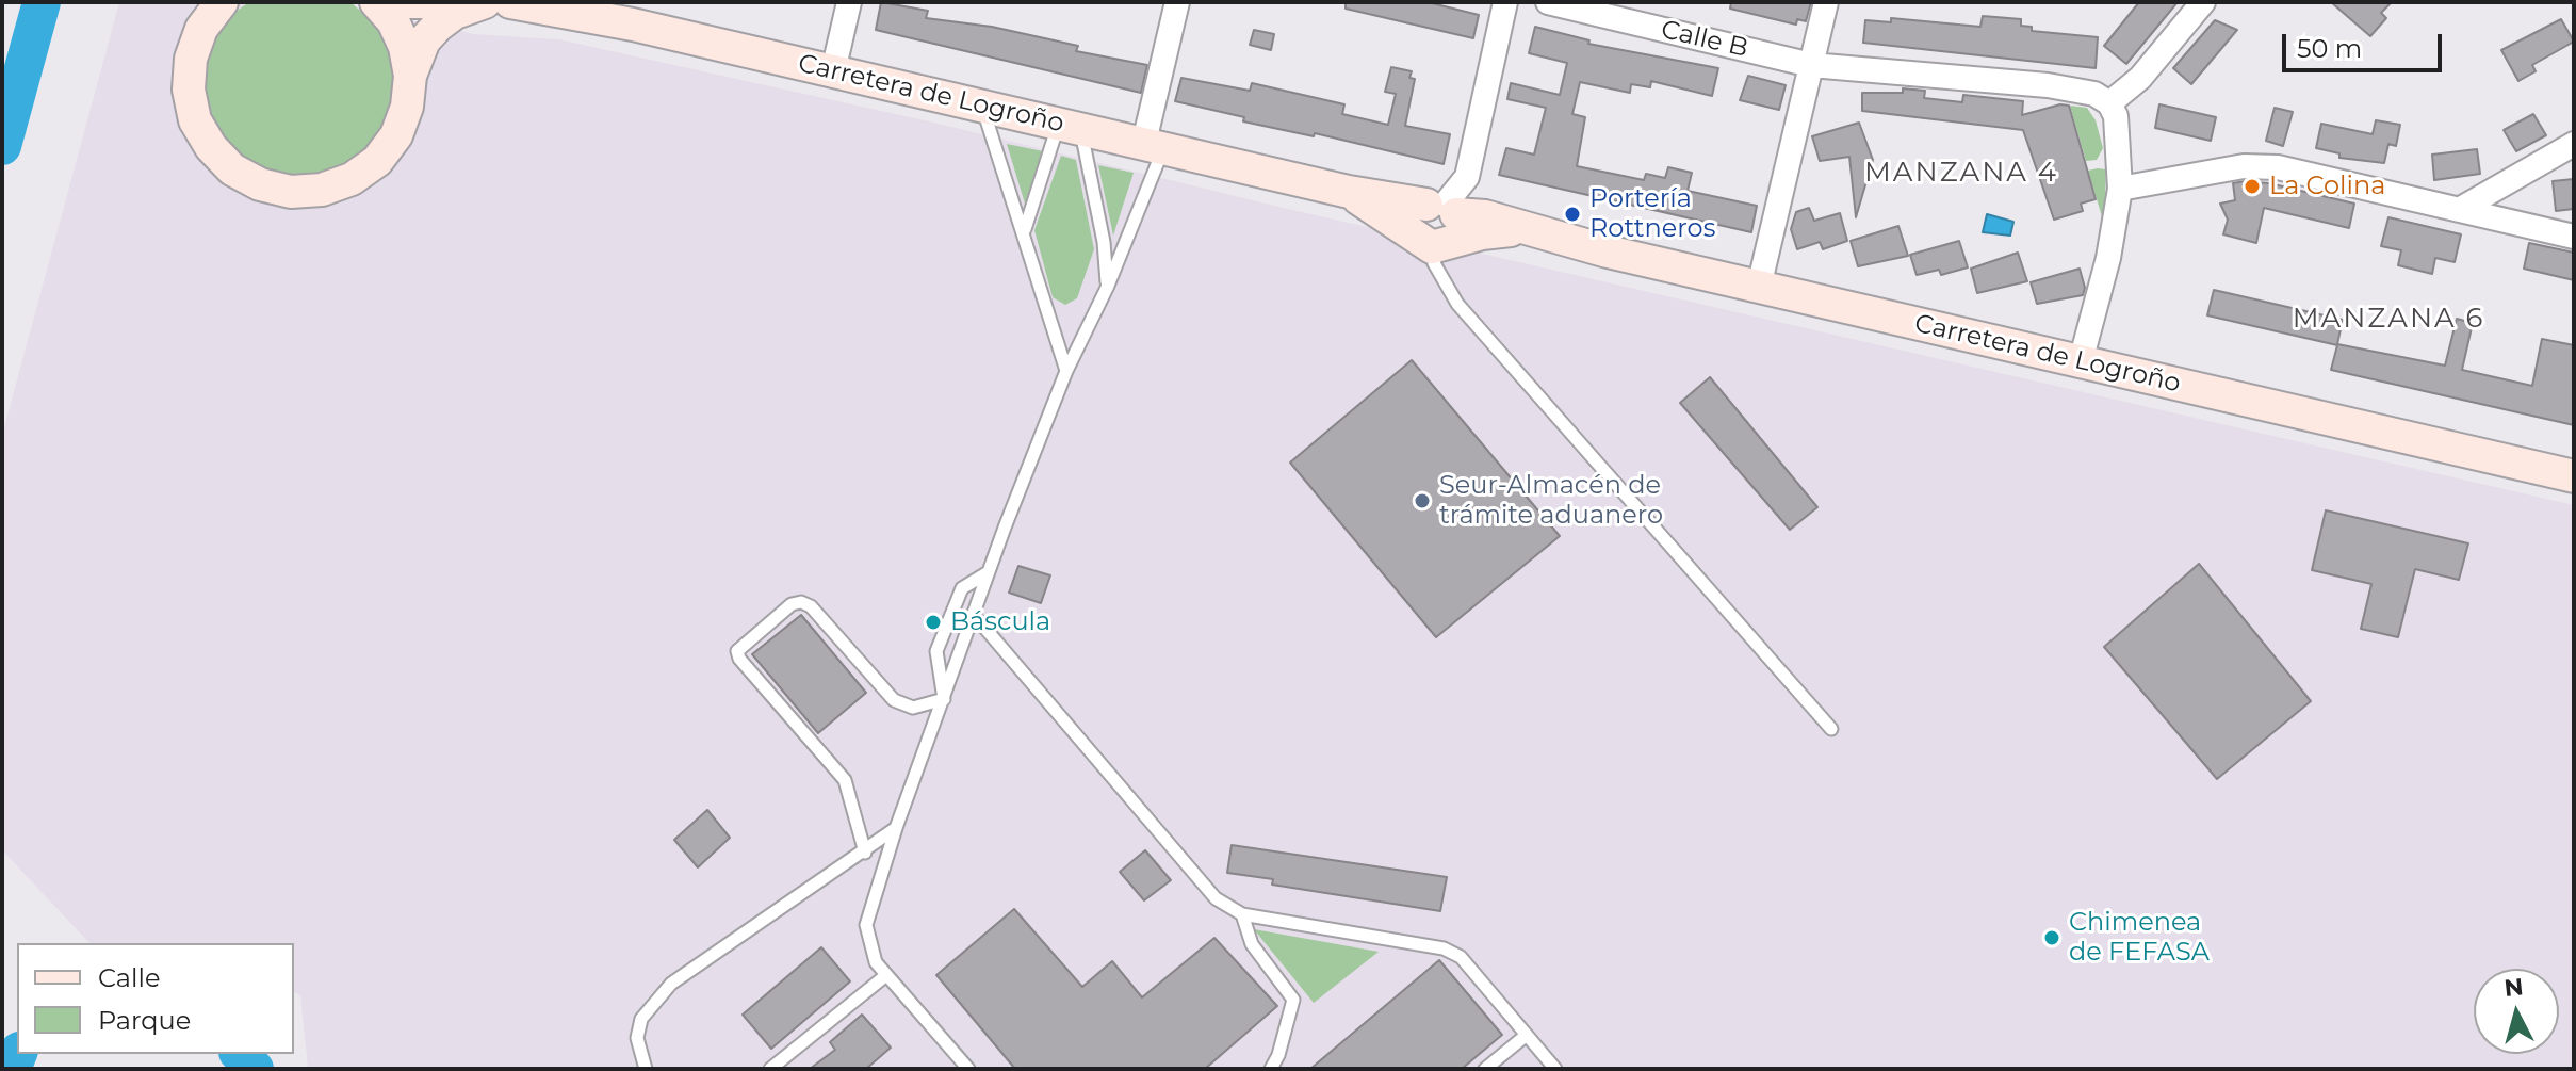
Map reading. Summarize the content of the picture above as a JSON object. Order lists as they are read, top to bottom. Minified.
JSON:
{"streets":{"main road":["Carretera de Logroño"],"street":["Calle B"]},"districts":["MANZANA 4","MANZANA 6"],"places":["La Colina","Portería Rottneros","Seur-Almacén de trámite aduanero","Báscula","Chimenea de FEFASA"],"legend":["Calle","Parque"],"scale_bar":"50 m","north":"top"}
